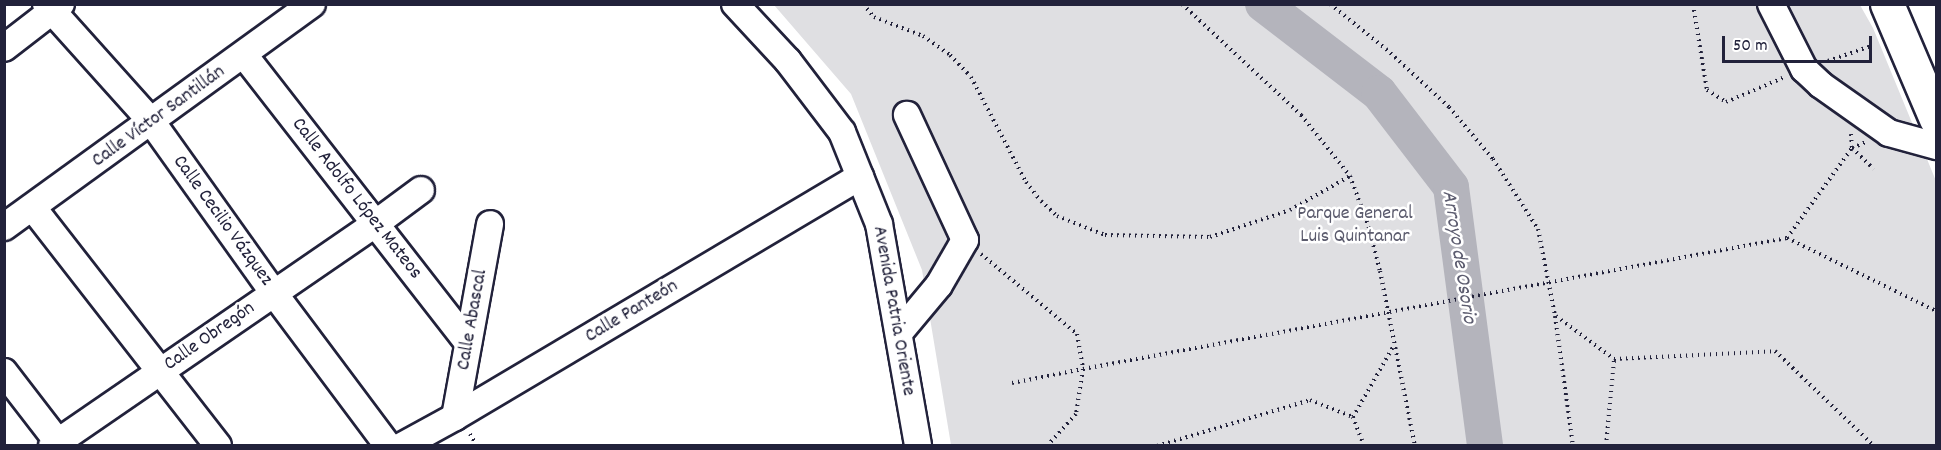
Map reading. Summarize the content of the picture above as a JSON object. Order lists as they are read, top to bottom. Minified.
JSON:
{"streets":{"street":["Calle Víctor Santillán","Calle Adolfo López Mateos","Calle Cecilio Vázquez","Avenida Patria Oriente","Calle Panteón","Calle Abascal","Calle Obregón"]},"crossings":[["Calle Víctor Santillán","Calle Adolfo López Mateos"],["Calle Víctor Santillán","Calle Cecilio Vázquez"],["Calle Adolfo López Mateos","Calle Abascal"],["Calle Adolfo López Mateos","Calle Obregón"],["Calle Cecilio Vázquez","Calle Obregón"],["Avenida Patria Oriente","Calle Panteón"],["Calle Panteón","Calle Abascal"]],"water":["Arroyo de Osorio"],"parks":["Parque General Luis Quintanar"],"scale_bar":"50 m"}
